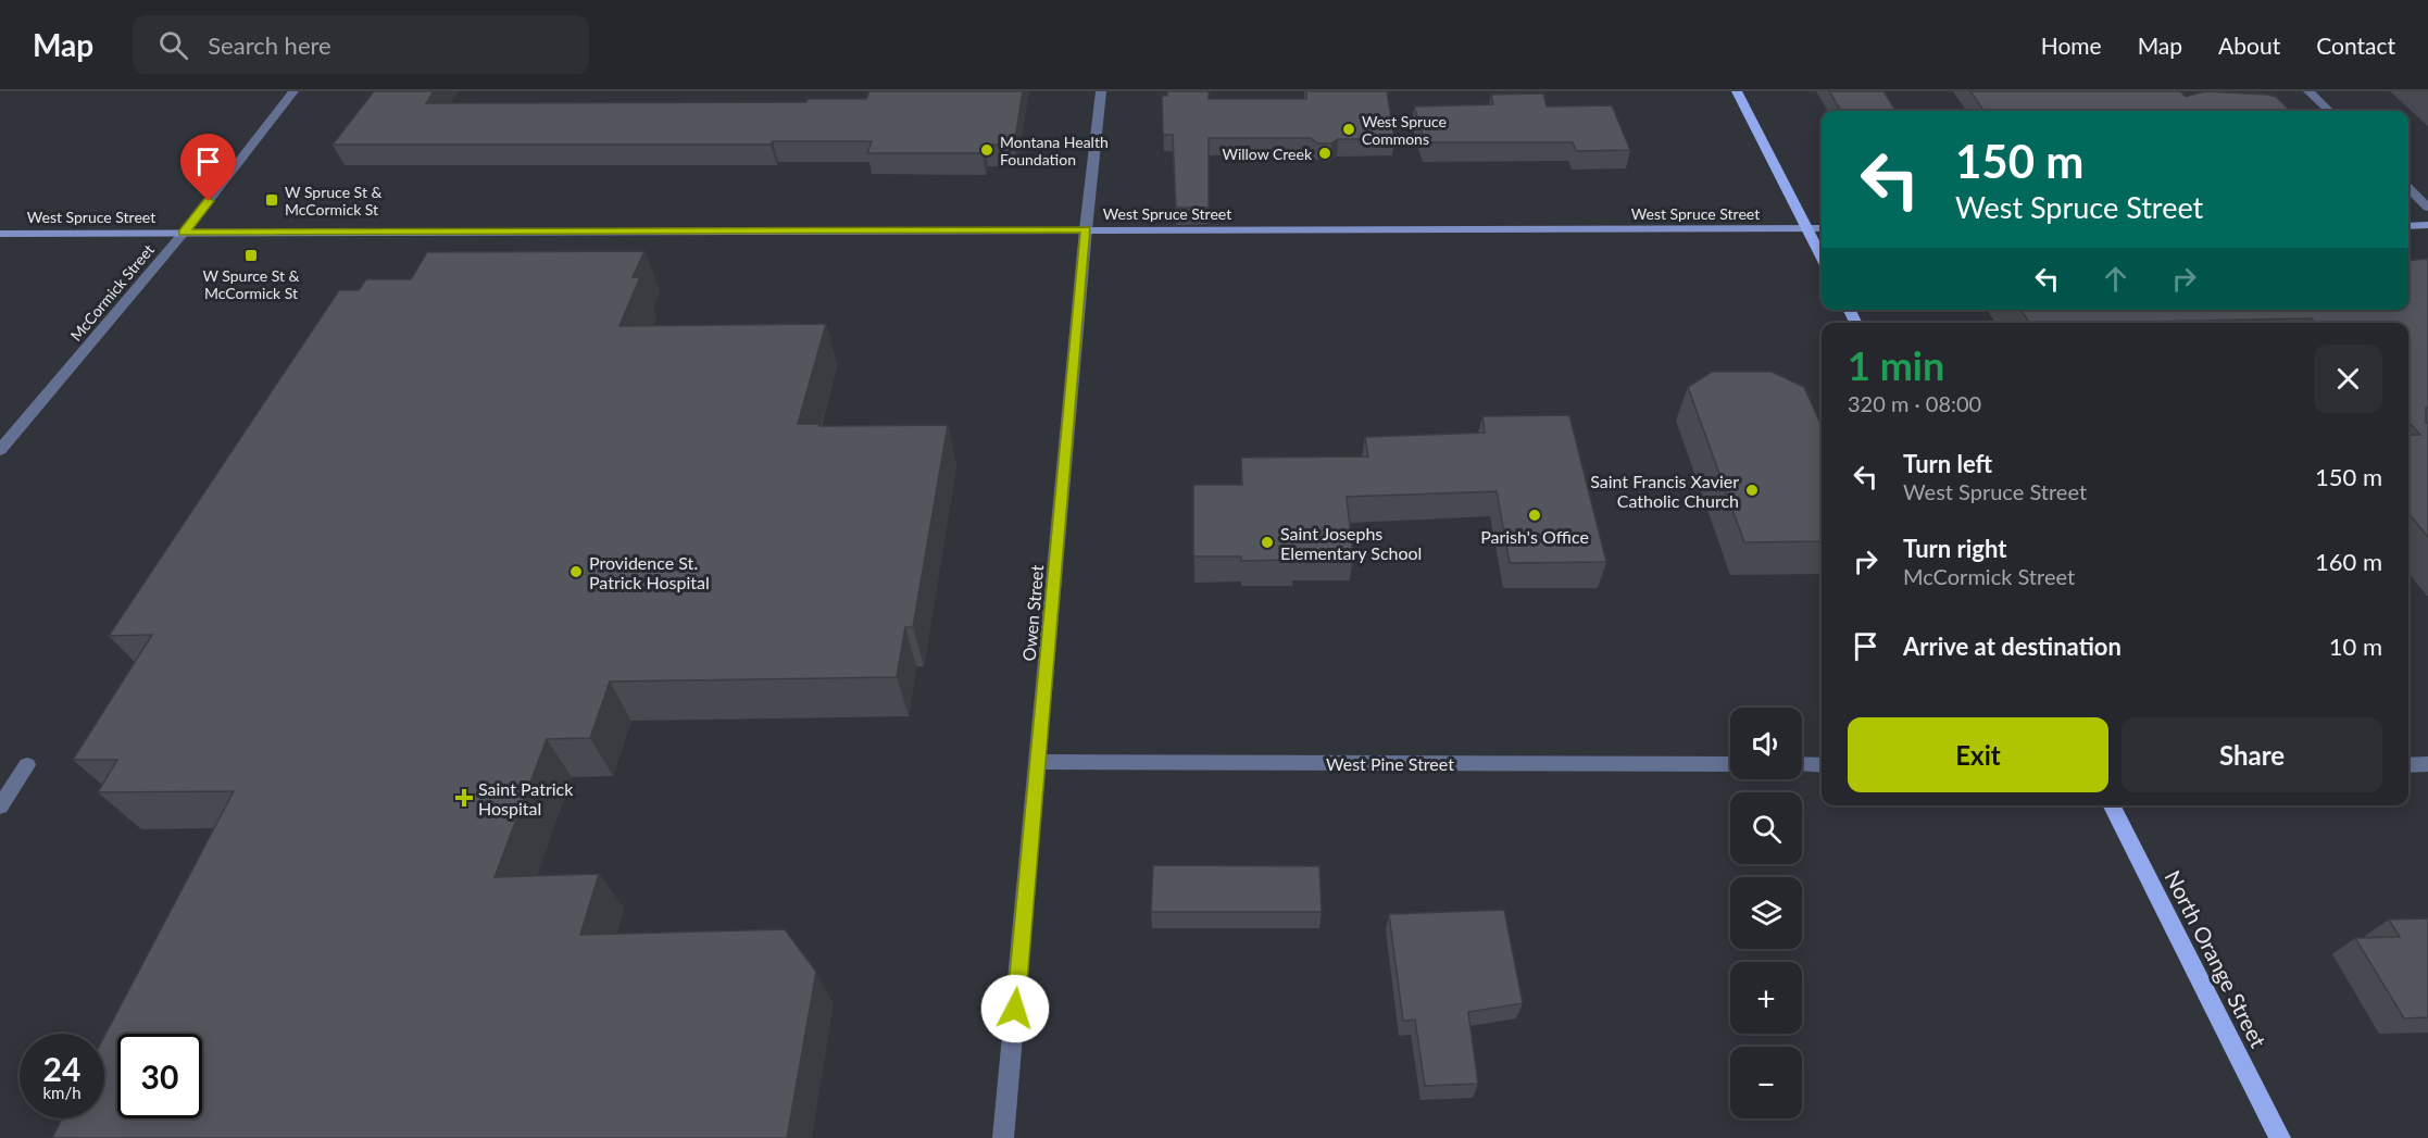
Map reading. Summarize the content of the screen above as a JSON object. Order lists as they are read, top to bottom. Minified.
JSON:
{"streets":{"main road":["West Spruce Street","North Orange Street"],"street":["McCormick Street","Owen Street","West Pine Street"]},"crossings":[["West Spruce Street","McCormick Street"],["West Spruce Street","Owen Street"],["Owen Street","West Pine Street"]],"places":{"other":["West Spruce Commons","Montana Health Foundation","Willow Creek","Saint Francis Xavier Catholic Church","Parish's Office","Saint Josephs Elementary School","Providence St. Patrick Hospital"],"transit":["W Spruce St & McCormick St","W Spurce St & McCormick St"],"health":["Saint Patrick Hospital"]},"page":{"header":"Map","search":"Search here","nav":["Home","Map","About","Contact"],"turn":["150 m","West Spruce Street"],"heading":["1 min","320 m · 08:00"],"list":[{"name":"Turn left","note":"West Spruce Street","value":"150 m"},{"name":"Turn right","note":"McCormick Street","value":"160 m"},{"name":"Arrive at destination","value":"10 m"}],"buttons":["Exit","Share"],"map_buttons":["+","−"],"speed":"24 km/h","limit":"30"}}
